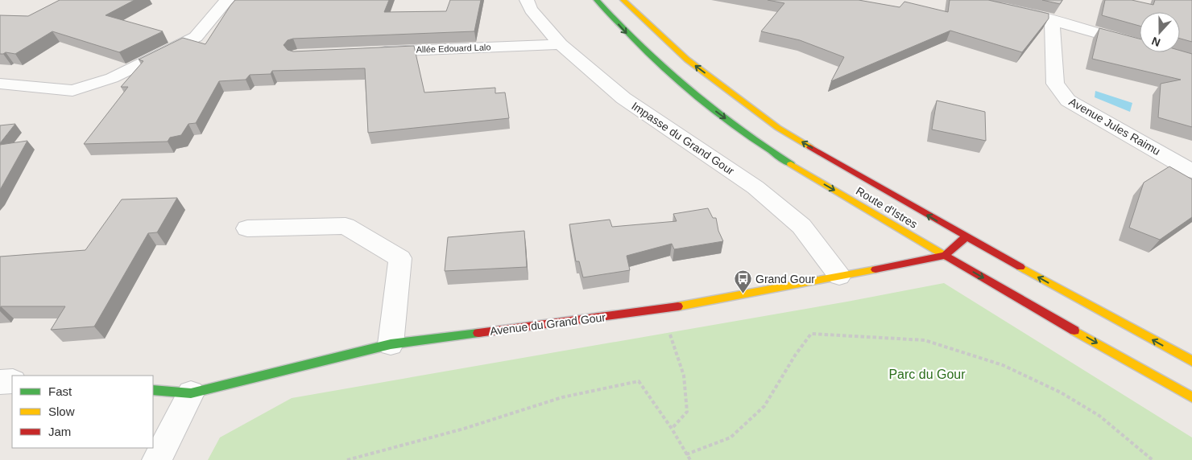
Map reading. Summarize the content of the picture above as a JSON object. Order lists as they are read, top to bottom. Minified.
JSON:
{"streets":{"main road":["Route d'Istres","Avenue du Grand Gour"],"street":["Allée Edouard Lalo","Avenue Jules Raimu","Impasse du Grand Gour"]},"crossings":[["Allée Edouard Lalo","Impasse du Grand Gour"],["Impasse du Grand Gour","Avenue du Grand Gour"],["Route d'Istres","Avenue du Grand Gour"]],"parks":["Parc du Gour"],"places":{"bus stop":["Grand Gour"]},"legend":["Fast","Slow","Jam"],"north":"bottom"}
